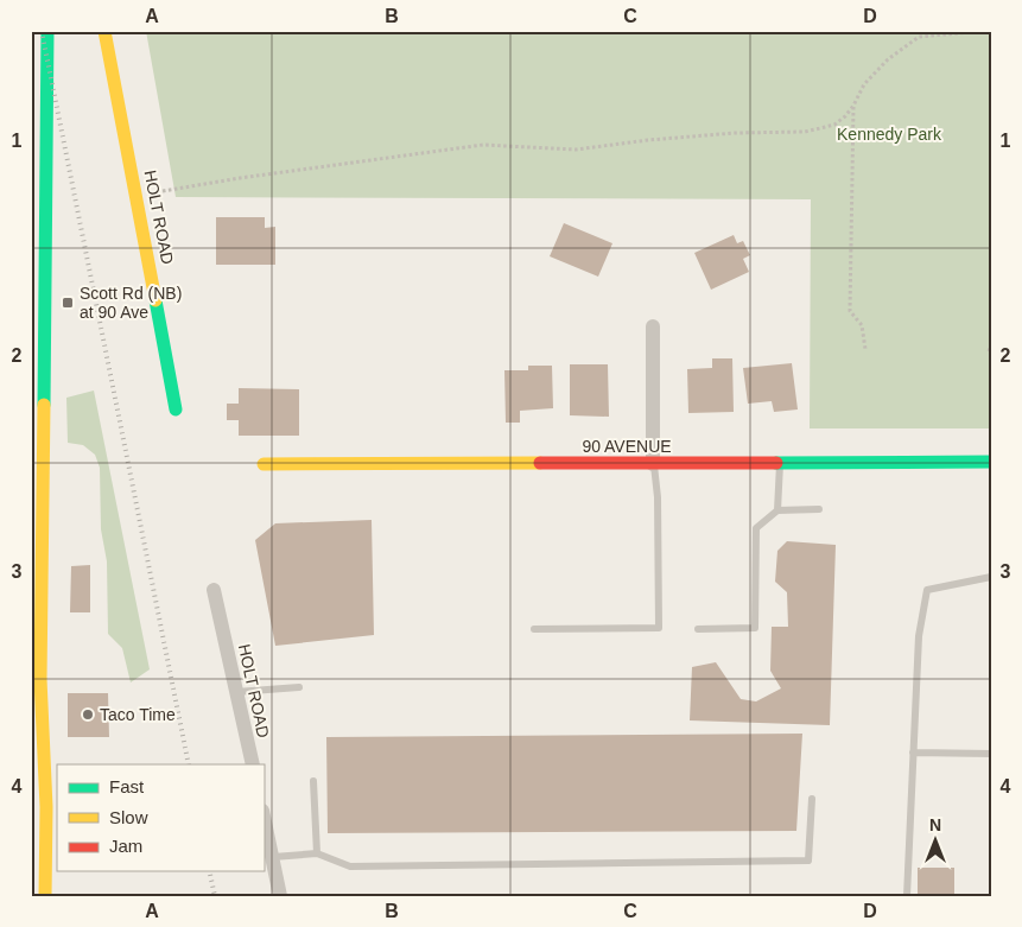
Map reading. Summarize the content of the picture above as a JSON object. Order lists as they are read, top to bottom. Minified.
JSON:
{"streets":{"street":["HOLT ROAD","90 AVENUE"]},"parks":["Kennedy Park"],"places":{"transit":["Scott Rd (NB) at 90 Ave"],"other":["Taco Time"]},"legend":["Fast","Slow","Jam"],"north":"top","grid":{"columns":["A","B","C","D"],"rows":["1","2","3","4"]}}
